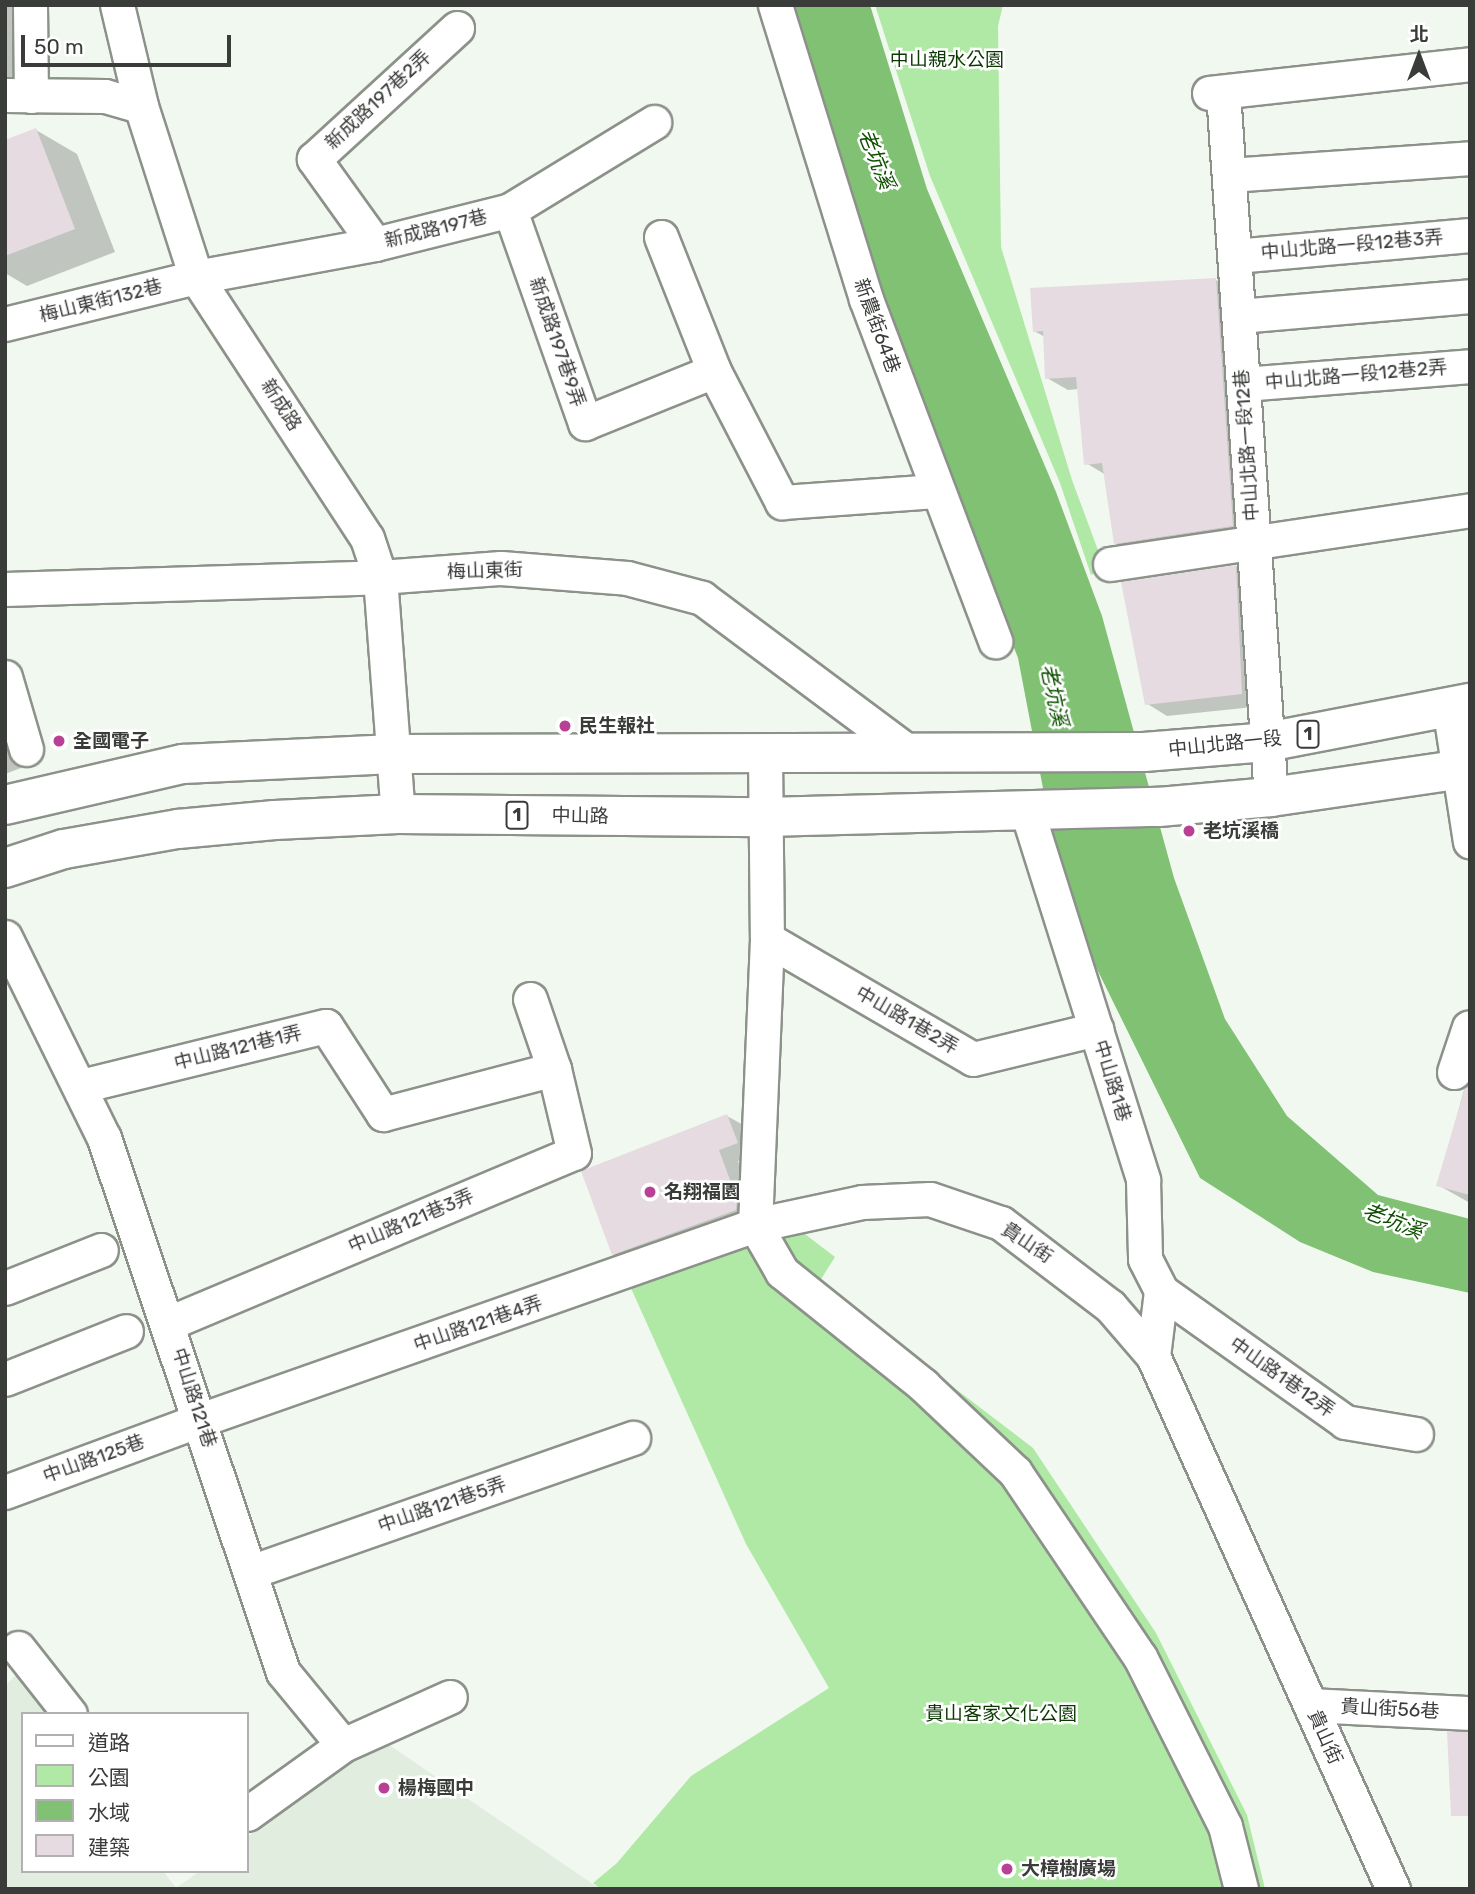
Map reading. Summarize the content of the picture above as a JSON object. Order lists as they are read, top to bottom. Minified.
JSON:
{"streets":{"main road":["1","中山北路一段","中山路"],"street":["新成路197巷2弄","新成路197巷","中山北路一段12巷3弄","梅山東街132巷","新農街64巷","新成路197巷9弄","中山北路一段12巷2弄","新成路","中山北路一段12巷","梅山東街","中山路1巷2弄","中山路121巷1弄","中山路1巷","中山路121巷3弄","貴山街","中山路121巷4弄","中山路1巷12弄","中山路121巷","中山路125巷","中山路121巷5弄","貴山街56巷"]},"crossings":[["新成路197巷2弄","新成路197巷"],["新成路197巷","梅山東街132巷"],["新成路197巷","新成路197巷9弄"],["新成路197巷","新成路"],["中山北路一段12巷3弄","中山北路一段12巷"],["梅山東街132巷","新成路"],["中山北路一段12巷2弄","中山北路一段12巷"],["新成路","梅山東街"],["新成路","1"],["新成路","中山路"],["中山北路一段12巷","1"],["中山北路一段12巷","中山北路一段"],["梅山東街","1"],["梅山東街","中山北路一段"],["1","中山北路一段"],["1","中山路"],["1","中山路1巷"],["中山路","中山路1巷"],["中山路1巷2弄","中山路1巷"],["中山路121巷1弄","中山路121巷3弄"],["中山路121巷1弄","中山路121巷"],["中山路1巷","中山路1巷12弄"],["中山路121巷3弄","中山路121巷"],["貴山街","中山路121巷4弄"],["貴山街","貴山街56巷"],["中山路121巷4弄","中山路121巷"],["中山路121巷4弄","中山路125巷"],["中山路121巷","中山路125巷"],["中山路121巷","中山路121巷5弄"]],"water":["老坑溪"],"parks":["中山親水公園","貴山客家文化公園"],"places":["民生報社","全國電子","老坑溪橋","名翔福園","楊梅國中","大樟樹廣場"],"legend":["道路","公園","水域","建築"],"scale_bar":"50 m","north":"top"}
